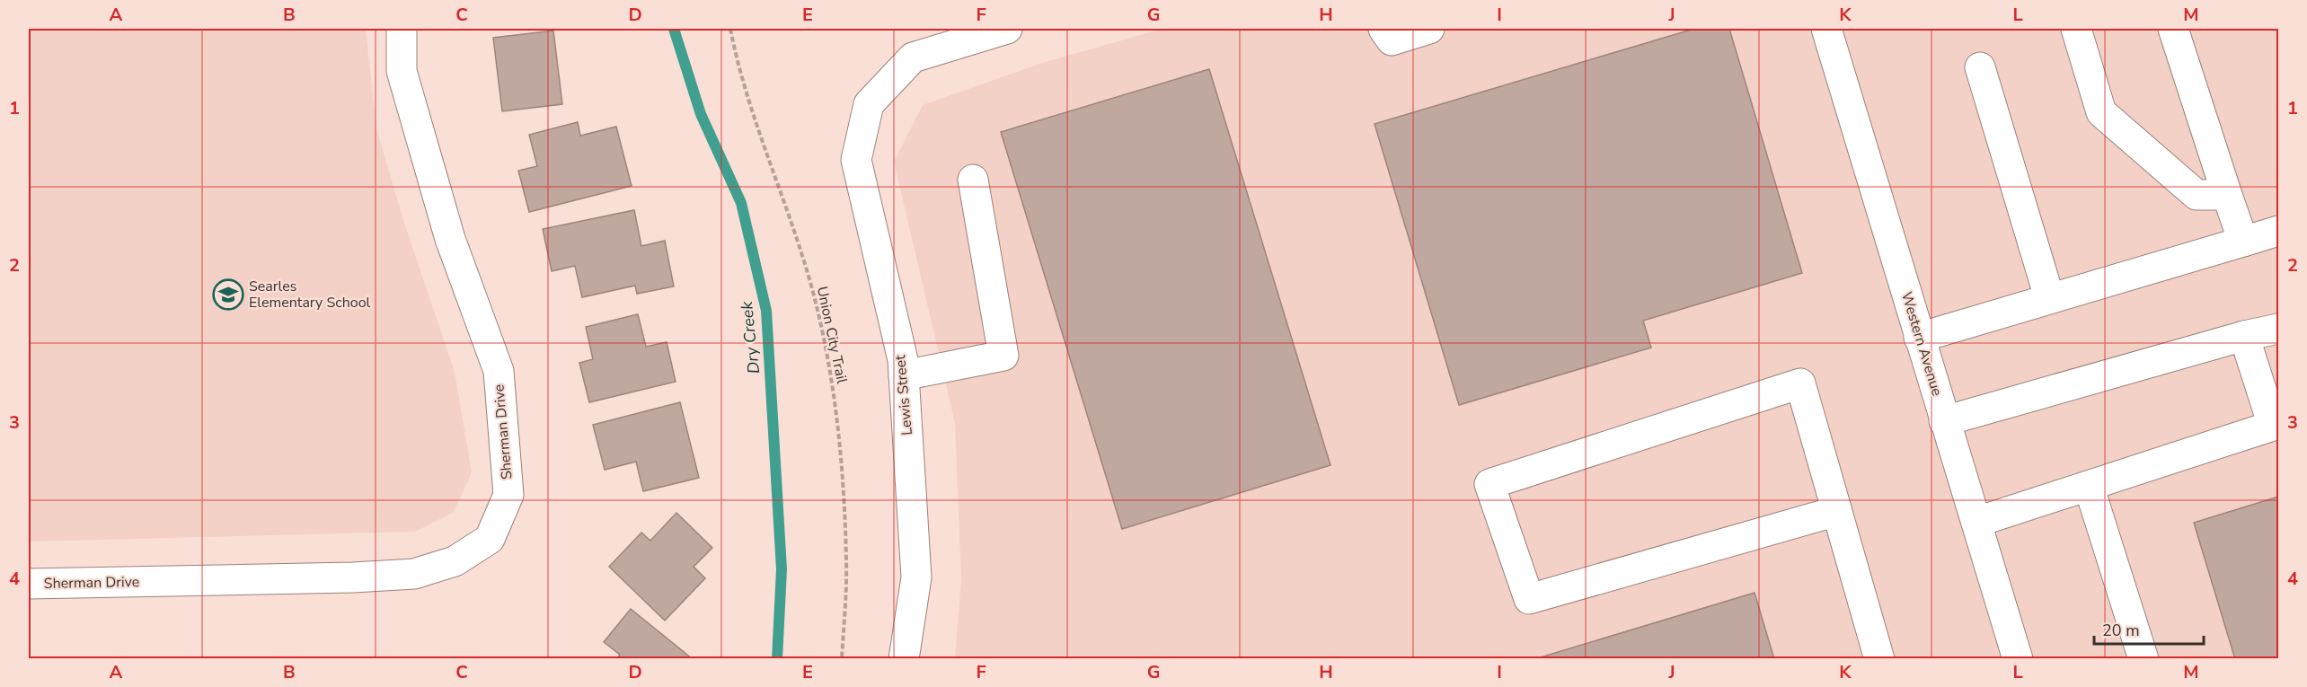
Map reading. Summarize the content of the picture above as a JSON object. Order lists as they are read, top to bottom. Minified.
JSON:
{"streets":{"street":["Western Avenue","Lewis Street","Sherman Drive"],"path":["Union City Trail"]},"water":["Dry Creek"],"places":{"school or university":["Searles Elementary School"]},"scale_bar":"20 m","grid":{"columns":["A","B","C","D","E","F","G","H","I","J","K","L","M"],"rows":["1","2","3","4"]}}
